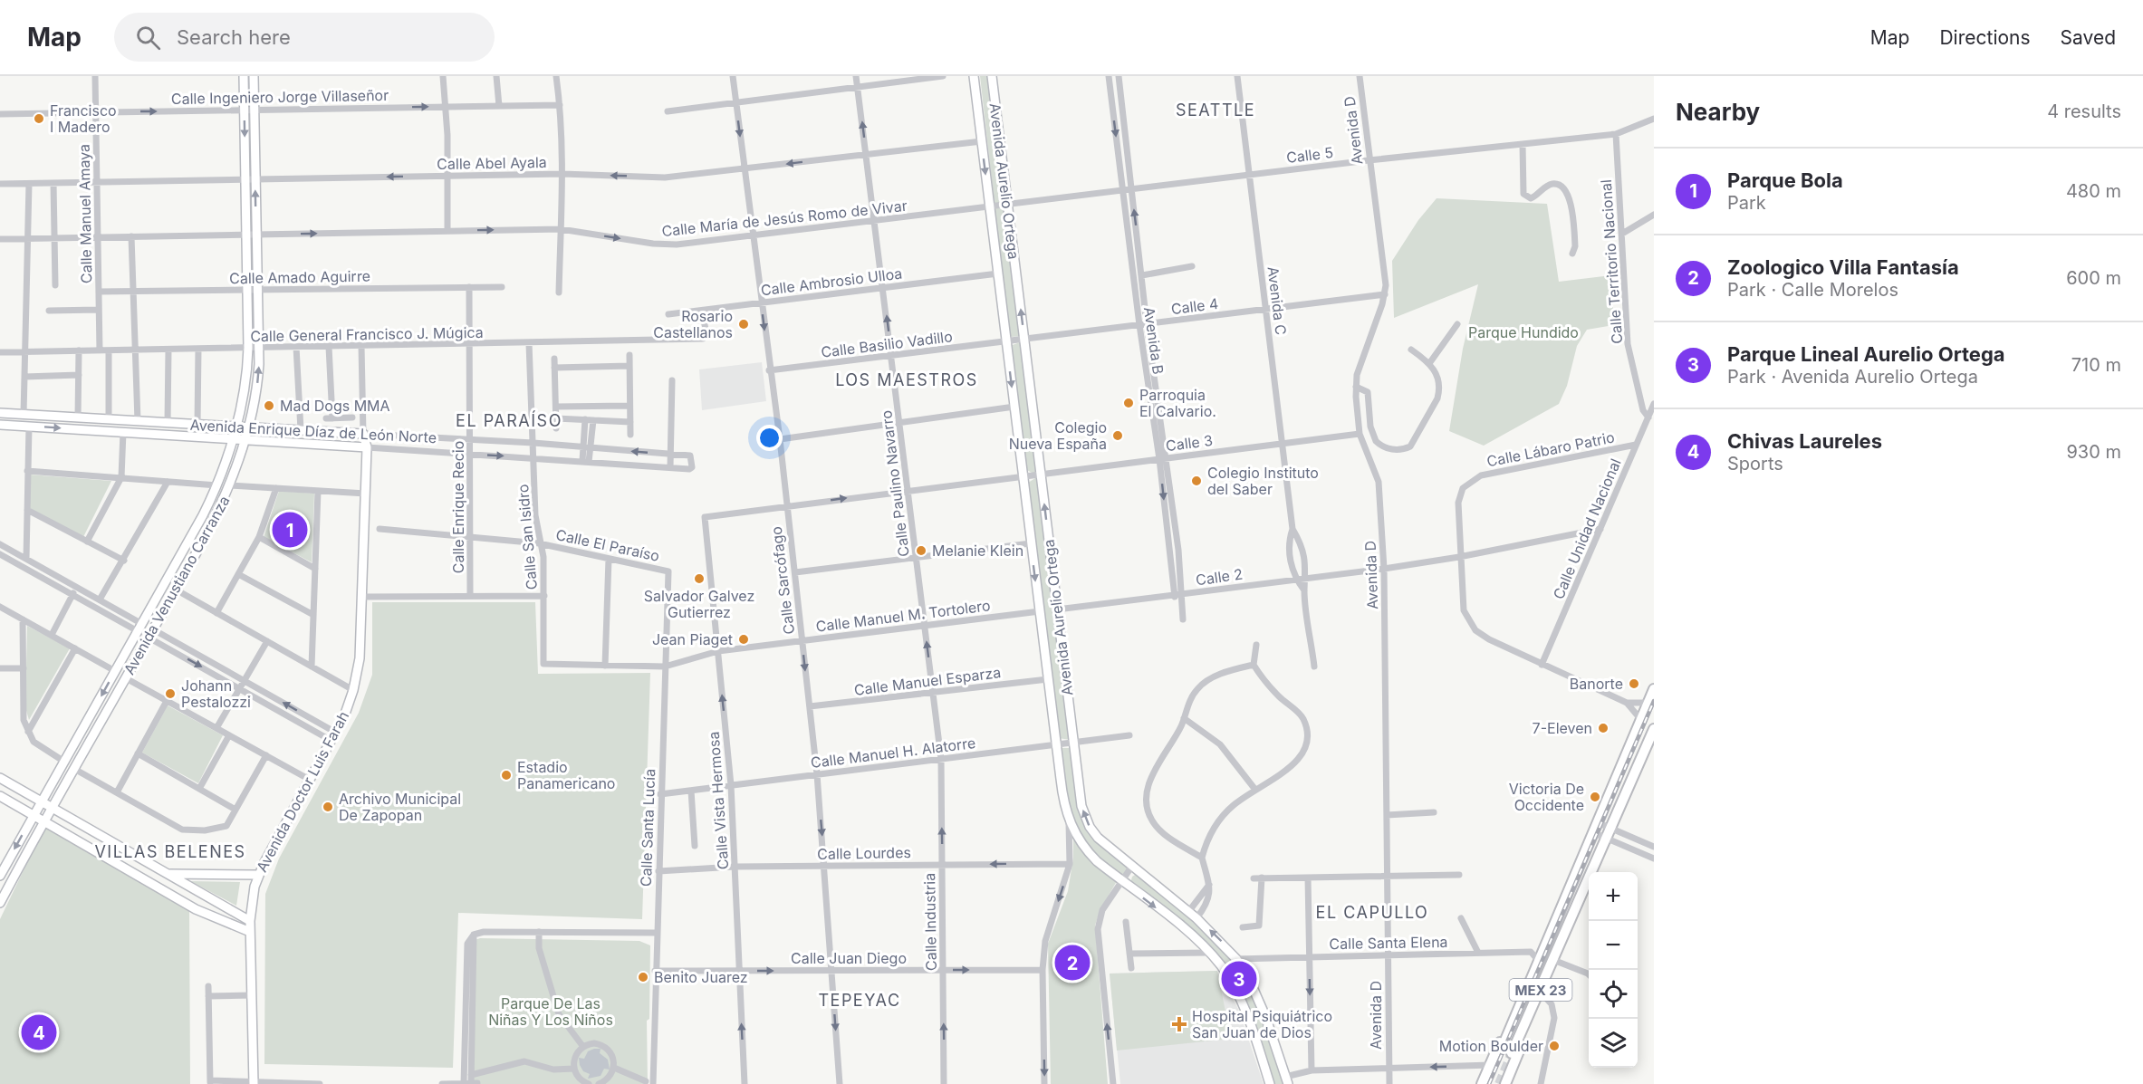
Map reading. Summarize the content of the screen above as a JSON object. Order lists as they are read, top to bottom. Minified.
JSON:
{"streets":{"main road":["MEX 23"],"street":["Calle Ingeniero Jorge Villaseñor","Avenida D","Calle 5","Calle Abel Ayala","Avenida Aurelio Ortega","Calle Manuel Amaya","Calle María de Jesús Romo de Vivar","Calle Territorio Nacional","Calle Amado Aguirre","Calle Ambrosio Ulloa","Avenida C","Calle 4","Calle General Francisco J. Múgica","Avenida B","Calle Basilio Vadillo","Avenida Enrique Díaz de León Norte","Calle 3","Calle Lábaro Patrio","Calle Paulino Navarro","Calle Enrique Recio","Calle Unidad Nacional","Calle San Isidro","Calle El Paraíso","Calle 2","Calle Sarcófago","Avenida Venustiano Carranza","Calle Manuel M. Tortolero","Calle Manuel Esparza","Calle Manuel H. Alatorre","Avenida Doctor Luis Farah","Calle Vista Hermosa","Calle Santa Lucía","Calle Lourdes","Calle Industria","Calle Santa Elena","Calle Juan Diego"]},"crossings":[["Calle Ingeniero Jorge Villaseñor","Calle Manuel Amaya"],["Calle Ingeniero Jorge Villaseñor","Avenida Venustiano Carranza"],["Avenida D","Calle 5"],["Avenida D","Calle 4"],["Avenida D","Calle 3"],["Avenida D","Calle 2"],["Avenida D","Calle Santa Elena"],["Calle 5","Avenida Aurelio Ortega"],["Calle 5","Calle María de Jesús Romo de Vivar"],["Calle 5","Calle Territorio Nacional"],["Calle 5","Avenida C"],["Calle 5","Avenida B"],["Calle Abel Ayala","Avenida Aurelio Ortega"],["Calle Abel Ayala","Calle Manuel Amaya"],["Calle Abel Ayala","Calle Paulino Navarro"],["Calle Abel Ayala","Calle Sarcófago"],["Calle Abel Ayala","Avenida Venustiano Carranza"],["Avenida Aurelio Ortega","Calle María de Jesús Romo de Vivar"],["Avenida Aurelio Ortega","Calle Ambrosio Ulloa"],["Avenida Aurelio Ortega","Calle 4"],["Avenida Aurelio Ortega","Calle Basilio Vadillo"],["Avenida Aurelio Ortega","Calle 3"],["Avenida Aurelio Ortega","Calle 2"],["Avenida Aurelio Ortega","Calle Manuel M. Tortolero"],["Avenida Aurelio Ortega","Calle Manuel Esparza"],["Avenida Aurelio Ortega","Calle Manuel H. Alatorre"],["Avenida Aurelio Ortega","Calle Santa Elena"],["Calle Manuel Amaya","Calle María de Jesús Romo de Vivar"],["Calle Manuel Amaya","Calle Amado Aguirre"],["Calle Manuel Amaya","Calle General Francisco J. Múgica"],["Calle María de Jesús Romo de Vivar","Calle Paulino Navarro"],["Calle María de Jesús Romo de Vivar","Calle Sarcófago"],["Calle María de Jesús Romo de Vivar","Avenida Venustiano Carranza"],["Calle Territorio Nacional","Calle Unidad Nacional"],["Calle Amado Aguirre","Calle Enrique Recio"],["Calle Amado Aguirre","Avenida Venustiano Carranza"],["Calle Ambrosio Ulloa","Calle General Francisco J. Múgica"],["Calle Ambrosio Ulloa","Calle Paulino Navarro"],["Calle Ambrosio Ulloa","Calle Sarcófago"],["Avenida C","Calle 4"],["Avenida C","Calle 3"],["Avenida C","Calle 2"],["Calle 4","Avenida B"],["Calle 4","Calle Basilio Vadillo"],["Calle General Francisco J. Múgica","Calle Enrique Recio"],["Calle General Francisco J. Múgica","Calle San Isidro"],["Calle General Francisco J. Múgica","Avenida Venustiano Carranza"],["Avenida B","Calle 3"],["Avenida B","Calle 2"],["Calle Basilio Vadillo","Calle Paulino Navarro"],["Calle Basilio Vadillo","Calle Sarcófago"],["Avenida Enrique Díaz de León Norte","Calle Enrique Recio"],["Avenida Enrique Díaz de León Norte","Calle San Isidro"],["Avenida Enrique Díaz de León Norte","Avenida Venustiano Carranza"],["Avenida Enrique Díaz de León Norte","Avenida Doctor Luis Farah"],["Calle 3","Calle Paulino Navarro"],["Calle 3","Calle Sarcófago"],["Calle 3","Calle Vista Hermosa"],["Calle Lábaro Patrio","Calle Unidad Nacional"],["Calle Lábaro Patrio","Calle 2"],["Calle Lábaro Patrio","MEX 23"],["Calle Paulino Navarro","Calle Manuel M. Tortolero"],["Calle Paulino Navarro","Calle Manuel Esparza"],["Calle Paulino Navarro","Calle Manuel H. Alatorre"],["Calle Paulino Navarro","Calle Industria"],["Calle Enrique Recio","Calle El Paraíso"],["Calle Unidad Nacional","Calle 2"],["Calle San Isidro","Calle El Paraíso"],["Calle San Isidro","Calle Manuel M. Tortolero"],["Calle El Paraíso","Calle Santa Lucía"],["Calle Sarcófago","Calle Manuel M. Tortolero"],["Calle Sarcófago","Calle Manuel Esparza"],["Calle Sarcófago","Calle Manuel H. Alatorre"],["Calle Sarcófago","Calle Lourdes"],["Calle Sarcófago","Calle Juan Diego"],["Calle Manuel M. Tortolero","Calle Vista Hermosa"],["Calle Manuel M. Tortolero","Calle Santa Lucía"],["Calle Manuel H. Alatorre","Calle Vista Hermosa"],["Calle Manuel H. Alatorre","Calle Santa Lucía"],["Calle Manuel H. Alatorre","Calle Industria"],["Calle Vista Hermosa","Calle Lourdes"],["Calle Vista Hermosa","Calle Juan Diego"],["Calle Santa Lucía","Calle Lourdes"],["Calle Santa Lucía","Calle Juan Diego"],["Calle Lourdes","Calle Industria"],["Calle Industria","Calle Juan Diego"]],"one_way":["Calle Ingeniero Jorge Villaseñor","Calle Abel Ayala","Calle María de Jesús Romo de Vivar","Calle Sarcófago","Calle Vista Hermosa","Calle Industria","Calle Juan Diego"],"districts":["SEATTLE","LOS MAESTROS","EL PARAÍSO","VILLAS BELENES","EL CAPULLO","TEPEYAC"],"parks":["Parque Hundido","Parque De Las Niñas Y Los Niños"],"places":{"other":["Francisco I Madero","Rosario Castellanos","Parroquia El Calvario.","Mad Dogs MMA","Colegio Nueva España","Colegio Instituto del Saber","Melanie Klein","Salvador Galvez Gutierrez","Jean Piaget","Banorte","Johann Pestalozzi","7-Eleven","Estadio Panamericano","Victoria De Occidente","Archivo Municipal De Zapopan","Benito Juarez","Motion Boulder"],"health":["Hospital Psiquiátrico San Juan de Dios"]},"page":{"header":"Map","search":"Search here","nav":["Map","Directions","Saved"],"heading":["Nearby","4 results"],"list":[{"mark":"1","name":"Parque Bola","note":"Park","value":"480 m"},{"mark":"2","name":"Zoologico Villa Fantasía","note":"Park · Calle Morelos","value":"600 m"},{"mark":"3","name":"Parque Lineal Aurelio Ortega","note":"Park · Avenida Aurelio Ortega","value":"710 m"},{"mark":"4","name":"Chivas Laureles","note":"Sports","value":"930 m"}],"pins":["1","2","3","4"],"map_buttons":["+","−"]}}
